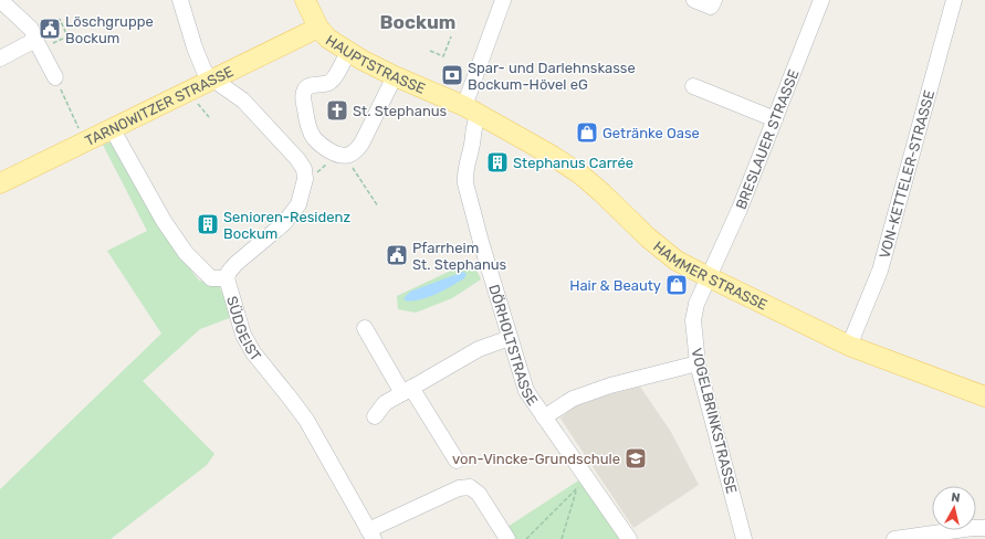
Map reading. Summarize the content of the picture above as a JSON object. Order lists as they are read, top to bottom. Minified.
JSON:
{"streets":{"main road":["HAUPTSTRASSE","TARNOWITZER STRASSE","HAMMER STRASSE"],"street":["BRESLAUER STRASSE","VON-KETTELER-STRASSE","SÜDGEIST","DÖRHOLTSTRASSE","VOGELBRINKSTRASSE"]},"crossings":[["HAUPTSTRASSE","TARNOWITZER STRASSE"],["HAUPTSTRASSE","HAMMER STRASSE"],["HAUPTSTRASSE","DÖRHOLTSTRASSE"],["TARNOWITZER STRASSE","SÜDGEIST"],["BRESLAUER STRASSE","HAMMER STRASSE"],["BRESLAUER STRASSE","VOGELBRINKSTRASSE"],["VON-KETTELER-STRASSE","HAMMER STRASSE"],["HAMMER STRASSE","DÖRHOLTSTRASSE"],["HAMMER STRASSE","VOGELBRINKSTRASSE"],["DÖRHOLTSTRASSE","VOGELBRINKSTRASSE"]],"districts":["Bockum"],"places":{"public building":["Löschgruppe Bockum","Pfarrheim St. Stephanus"],"bank":["Spar- und Darlehnskasse Bockum-Hövel eG"],"church":["St. Stephanus"],"shop":["Getränke Oase","Hair & Beauty"],"building":["Stephanus Carrée","Senioren-Residenz Bockum"],"school or university":["von-Vincke-Grundschule"]},"north":"top"}
